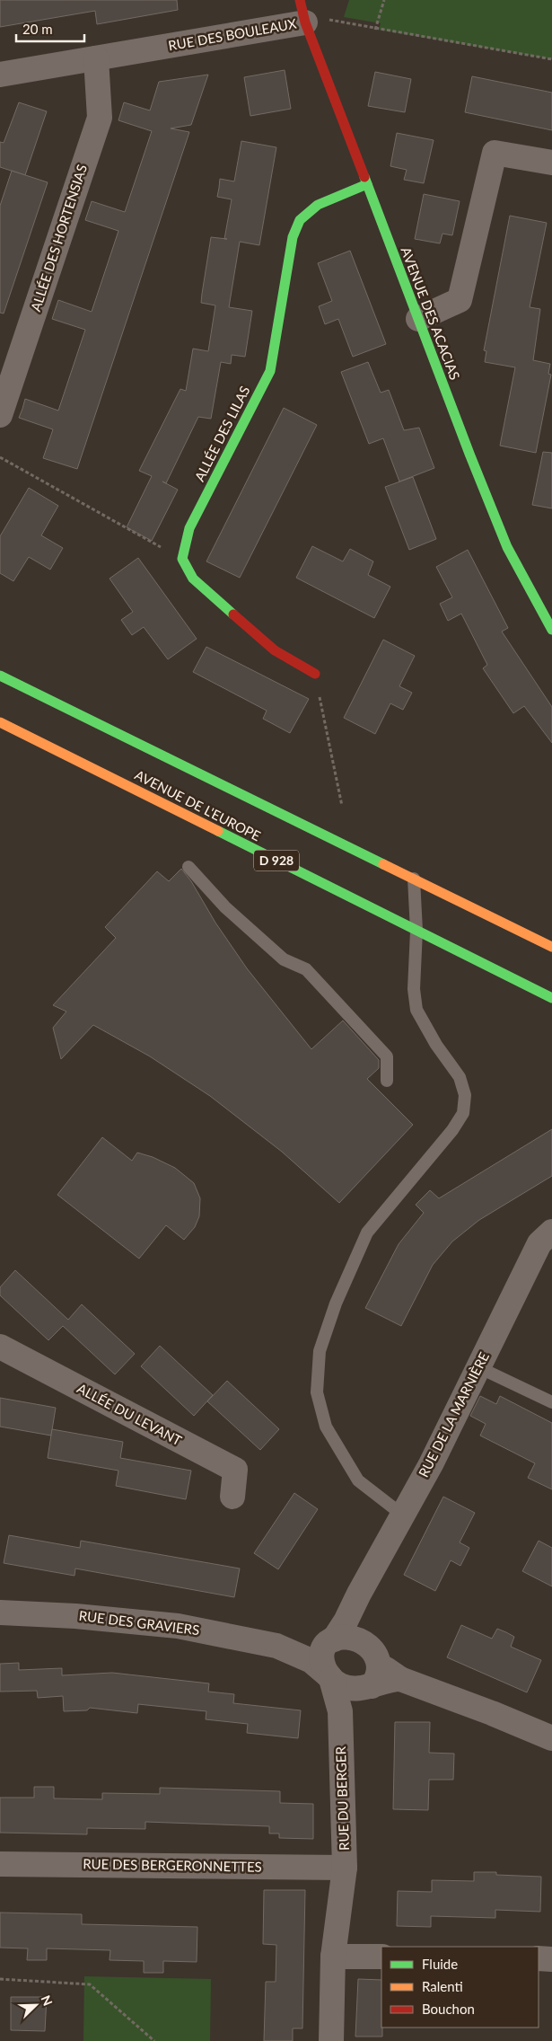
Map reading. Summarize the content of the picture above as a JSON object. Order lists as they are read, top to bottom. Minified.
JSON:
{"streets":{"street":["RUE DES BOULEAUX","ALLÉE DES HORTENSIAS","AVENUE DES ACACIAS","ALLÉE DES LILAS","AVENUE DE L'EUROPE","D 928","ALLÉE DU LEVANT","RUE DE LA MARNIÈRE","RUE DES GRAVIERS","RUE DU BERGER","RUE DES BERGERONNETTES"]},"crossings":[["RUE DES BOULEAUX","ALLÉE DES HORTENSIAS"],["RUE DES BOULEAUX","AVENUE DES ACACIAS"],["AVENUE DES ACACIAS","ALLÉE DES LILAS"],["RUE DE LA MARNIÈRE","RUE DES GRAVIERS"],["RUE DE LA MARNIÈRE","RUE DU BERGER"],["RUE DES GRAVIERS","RUE DU BERGER"],["RUE DU BERGER","RUE DES BERGERONNETTES"]],"legend":["Fluide","Ralenti","Bouchon"],"scale_bar":"20 m","north":"top right"}
